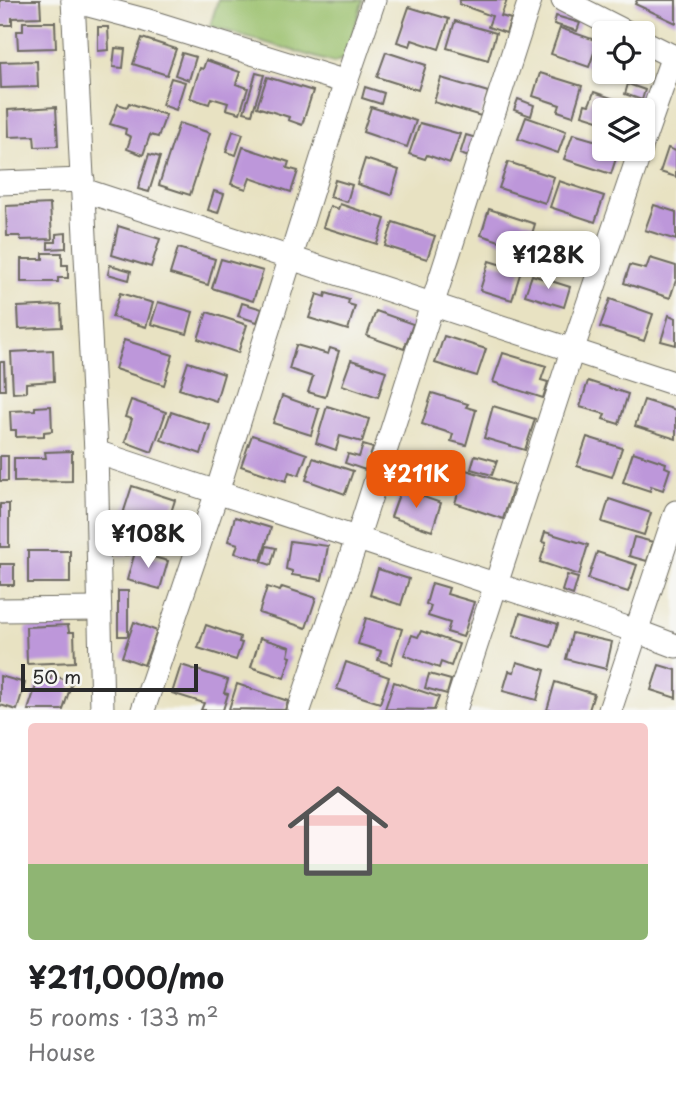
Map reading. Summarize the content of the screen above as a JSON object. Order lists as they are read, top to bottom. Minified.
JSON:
{"scale_bar":"50 m","page":{"price":["¥128K","¥211K","¥108K"],"scale":"50 m","list":[{"name":"¥211,000/mo","note":"5 rooms · 133 m² · House"}]}}
